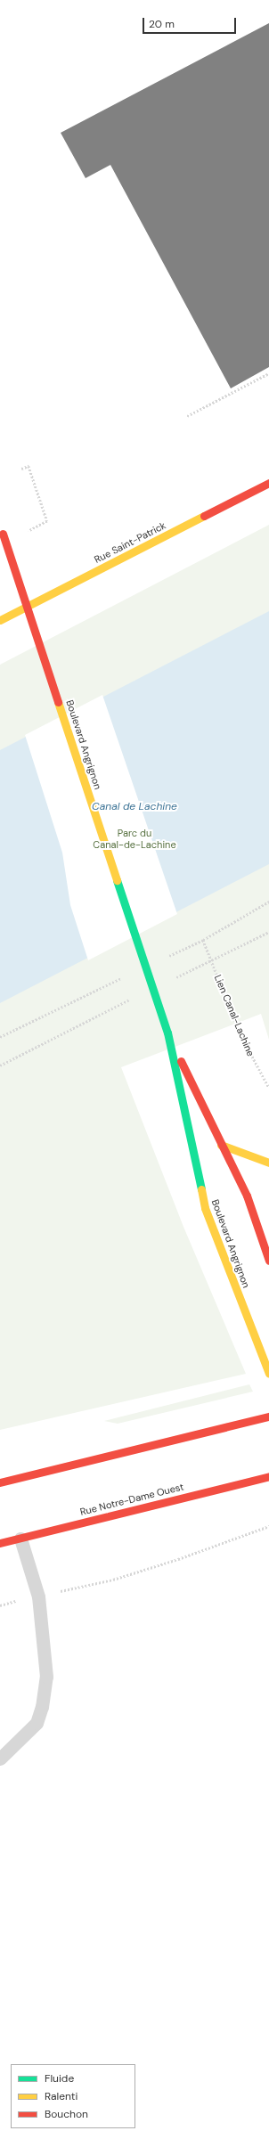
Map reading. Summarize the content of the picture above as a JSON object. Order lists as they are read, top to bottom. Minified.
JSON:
{"streets":{"main road":["Rue Saint-Patrick","Boulevard Angrignon","Rue Notre-Dame Ouest"],"path":["Lien Canal-Lachine"]},"water":["Canal de Lachine"],"parks":["Parc du Canal-de-Lachine"],"legend":["Fluide","Ralenti","Bouchon"],"scale_bar":"20 m"}
